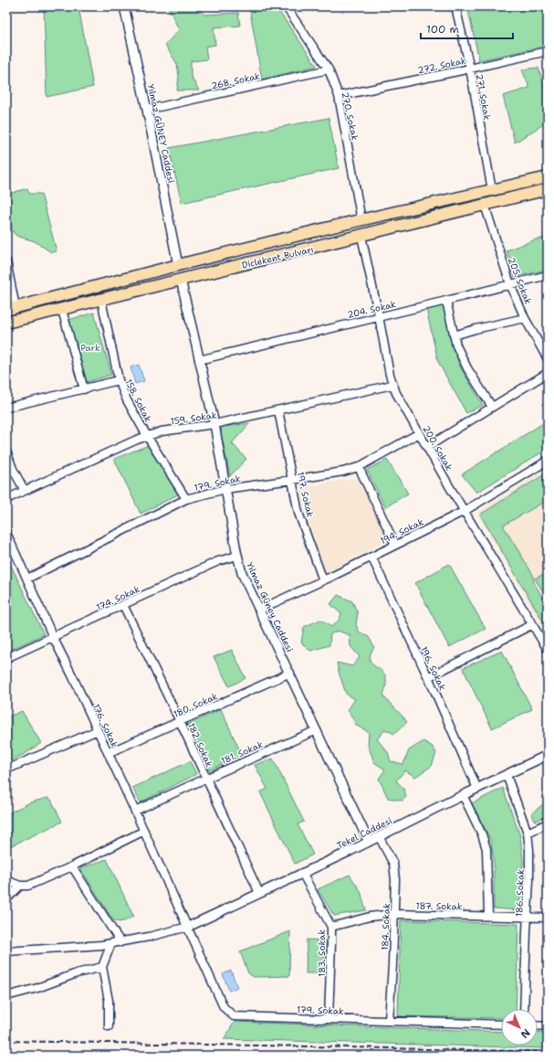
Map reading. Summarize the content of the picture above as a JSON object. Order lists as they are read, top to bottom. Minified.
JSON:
{"streets":{"main road":["Diclekent Bulvarı"],"street":["272. Sokak","268. Sokak","271. Sokak","270. Sokak","Yılmaz GÜNEY Caddesi","205. Sokak","204. Sokak","158. Sokak","159. Sokak","200. Sokak","179. Sokak","197. Sokak","194. Sokak","174. Sokak","Yılmaz Güney Caddesi","196. Sokak","180. Sokak","176. Sokak","182. Sokak","181. Sokak","Tekel Caddesi","186. Sokak","187. Sokak","184. Sokak","183. Sokak"]},"crossings":[["272. Sokak","271. Sokak"],["272. Sokak","270. Sokak"],["268. Sokak","270. Sokak"],["268. Sokak","Yılmaz GÜNEY Caddesi"],["271. Sokak","Diclekent Bulvarı"],["270. Sokak","Diclekent Bulvarı"],["Yılmaz GÜNEY Caddesi","Diclekent Bulvarı"],["Diclekent Bulvarı","205. Sokak"],["Diclekent Bulvarı","158. Sokak"],["Diclekent Bulvarı","200. Sokak"],["Diclekent Bulvarı","Yılmaz Güney Caddesi"],["205. Sokak","204. Sokak"],["204. Sokak","200. Sokak"],["204. Sokak","Yılmaz Güney Caddesi"],["158. Sokak","159. Sokak"],["158. Sokak","179. Sokak"],["159. Sokak","200. Sokak"],["159. Sokak","197. Sokak"],["159. Sokak","Yılmaz Güney Caddesi"],["200. Sokak","179. Sokak"],["200. Sokak","194. Sokak"],["179. Sokak","197. Sokak"],["179. Sokak","Yılmaz Güney Caddesi"],["179. Sokak","176. Sokak"],["179. Sokak","Tekel Caddesi"],["179. Sokak","184. Sokak"],["179. Sokak","183. Sokak"],["197. Sokak","194. Sokak"],["194. Sokak","Yılmaz Güney Caddesi"],["194. Sokak","196. Sokak"],["174. Sokak","Yılmaz Güney Caddesi"],["174. Sokak","176. Sokak"],["174. Sokak","182. Sokak"],["Yılmaz Güney Caddesi","180. Sokak"],["Yılmaz Güney Caddesi","181. Sokak"],["Yılmaz Güney Caddesi","Tekel Caddesi"],["196. Sokak","Tekel Caddesi"],["180. Sokak","176. Sokak"],["180. Sokak","182. Sokak"],["176. Sokak","181. Sokak"],["176. Sokak","Tekel Caddesi"],["182. Sokak","181. Sokak"],["182. Sokak","Tekel Caddesi"],["Tekel Caddesi","186. Sokak"],["Tekel Caddesi","184. Sokak"],["Tekel Caddesi","183. Sokak"],["186. Sokak","187. Sokak"],["187. Sokak","184. Sokak"],["187. Sokak","183. Sokak"]],"parks":["Park"],"scale_bar":"100 m","north":"bottom right"}
